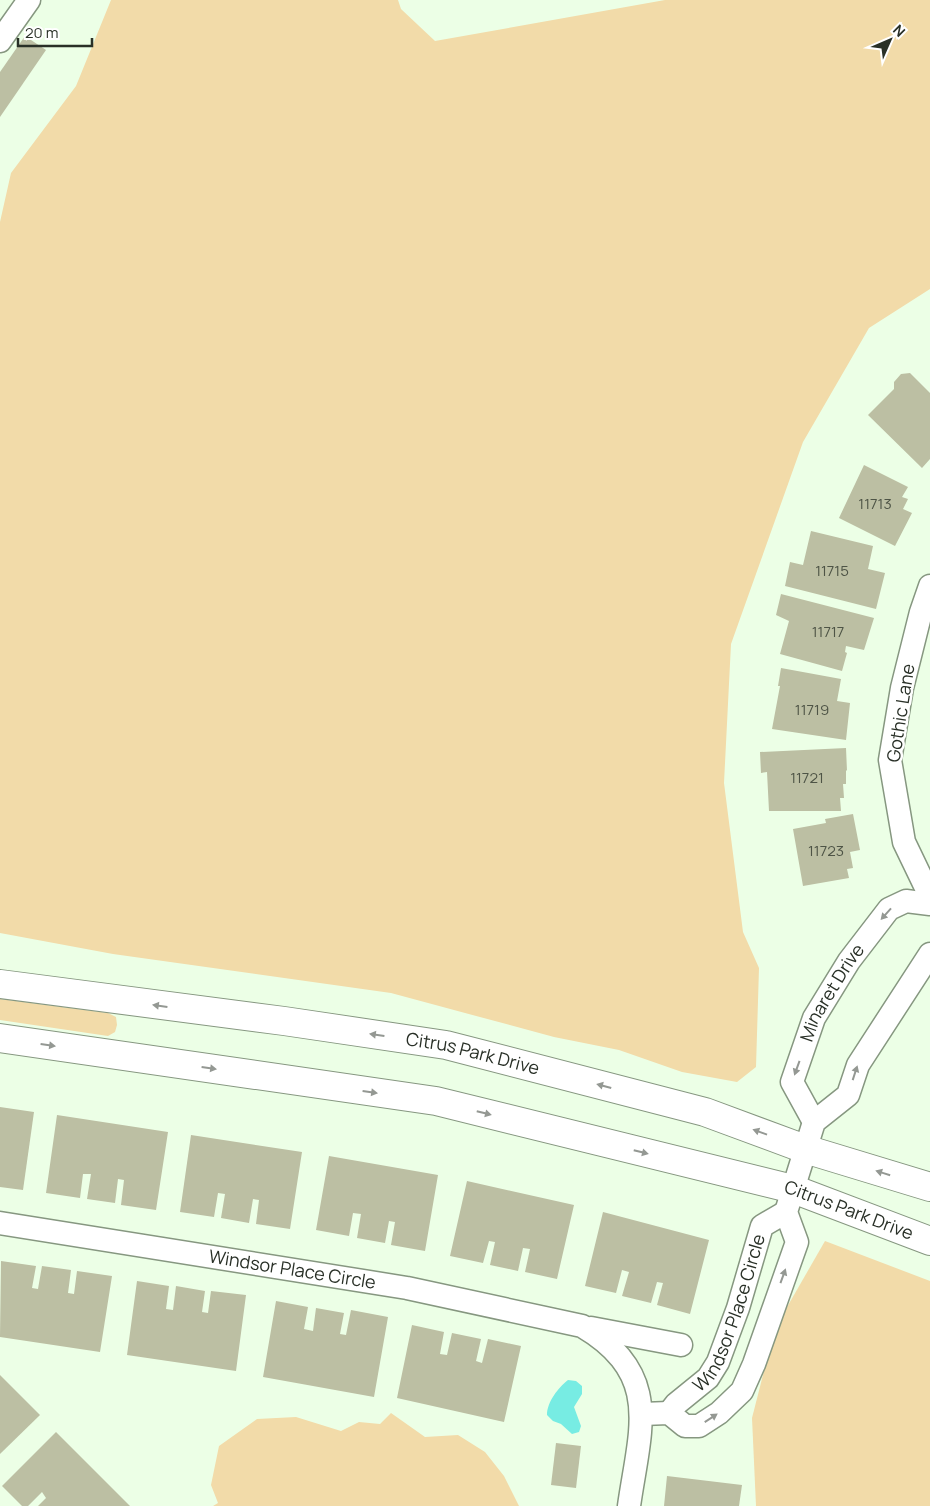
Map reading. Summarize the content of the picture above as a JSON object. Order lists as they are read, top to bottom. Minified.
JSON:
{"streets":{"street":["Gothic Lane","Minaret Drive","Citrus Park Drive","Windsor Place Circle"]},"crossings":[["Citrus Park Drive","Windsor Place Circle"]],"house_numbers":["11713","11715","11717","11719","11721","11723"],"scale_bar":"20 m","north":"top right"}
